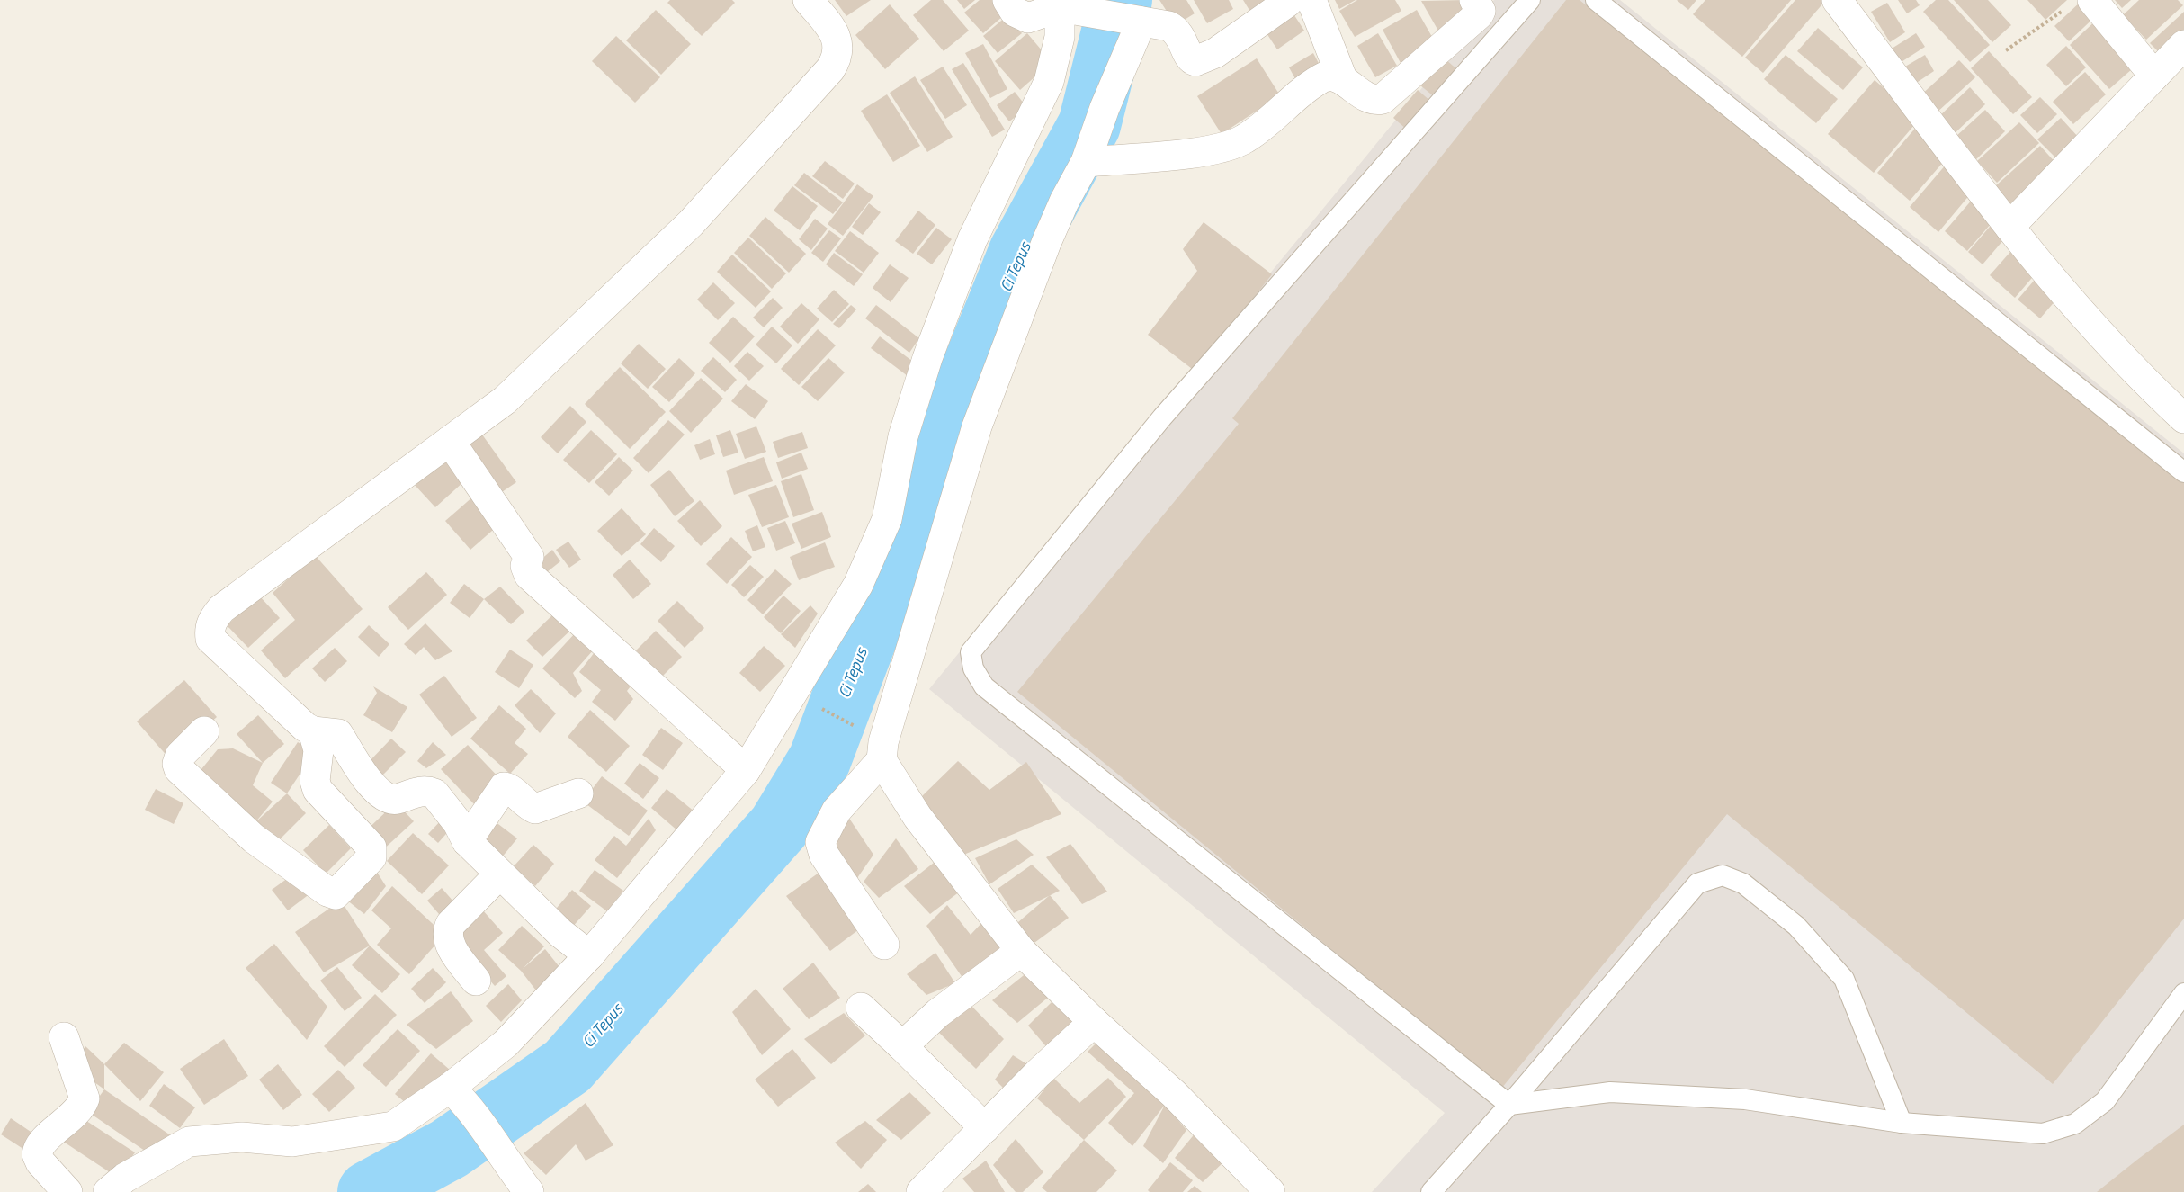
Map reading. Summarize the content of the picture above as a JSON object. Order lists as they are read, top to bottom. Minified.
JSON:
{"water":["Ci Tepus"]}
